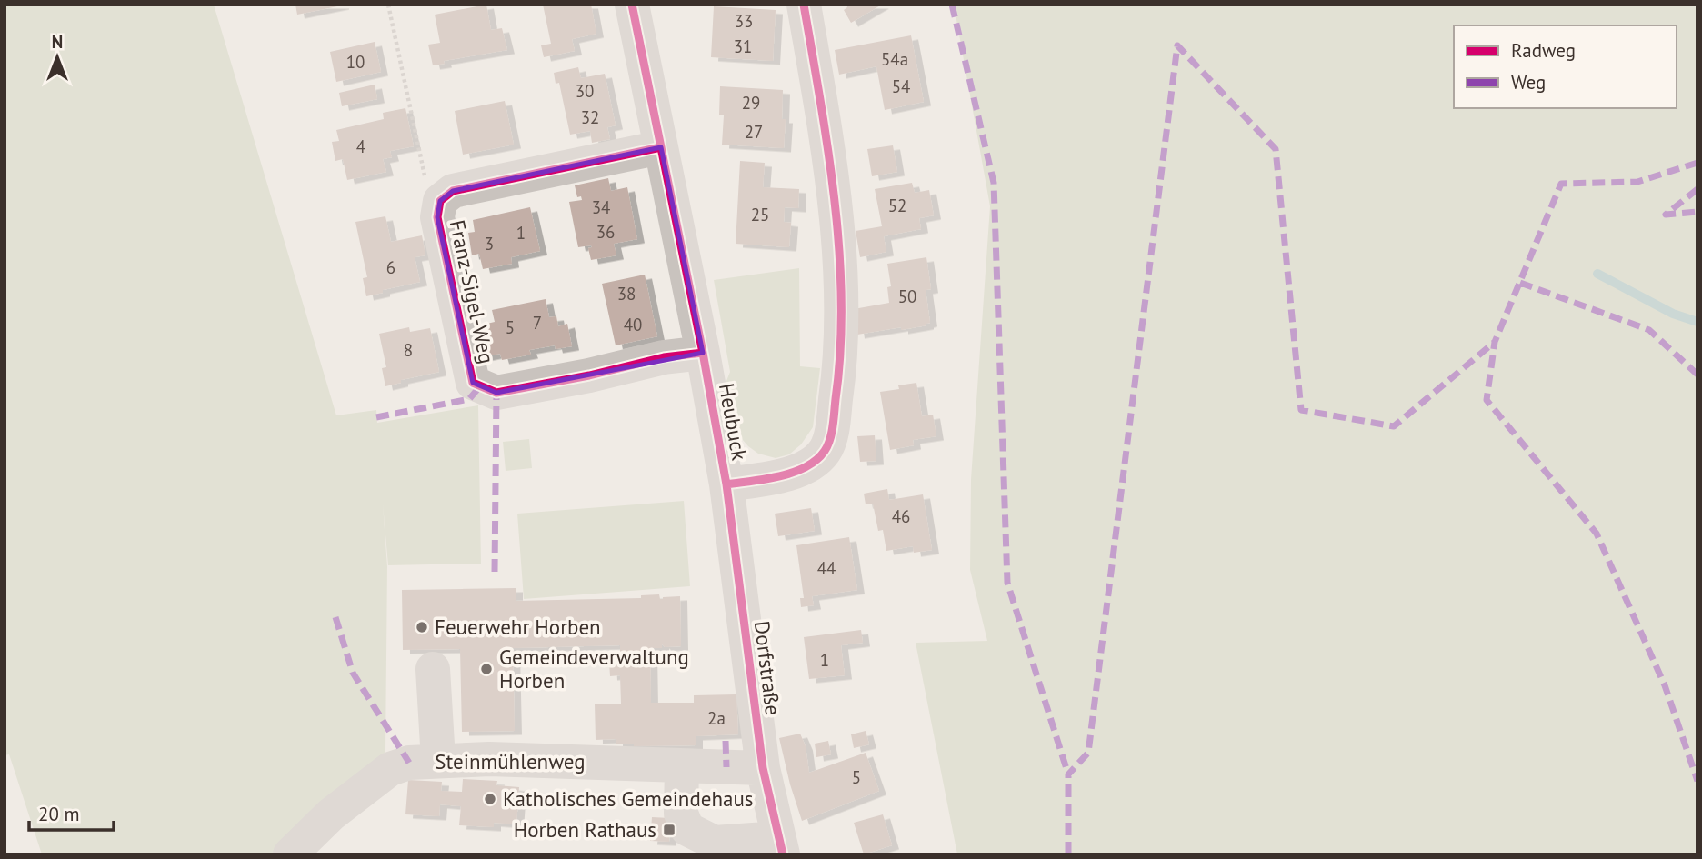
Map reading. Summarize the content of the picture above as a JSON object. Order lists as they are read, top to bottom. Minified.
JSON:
{"streets":{"street":["Franz-Sigel-Weg","Heubuck","Dorfstraße","Steinmühlenweg"]},"crossings":[["Franz-Sigel-Weg","Heubuck"],["Heubuck","Dorfstraße"],["Dorfstraße","Steinmühlenweg"]],"places":{"other":["Feuerwehr Horben","Gemeindeverwaltung Horben","Katholisches Gemeindehaus"],"transit":["Horben Rathaus"]},"house_numbers":["33","31","54a","10","54","30","29","32","27","4","52","34","25","36","1","3","6","38","50","7","40","5","8","46","44","1","2a","5"],"legend":["Radweg","Weg"],"scale_bar":"20 m","north":"top"}
